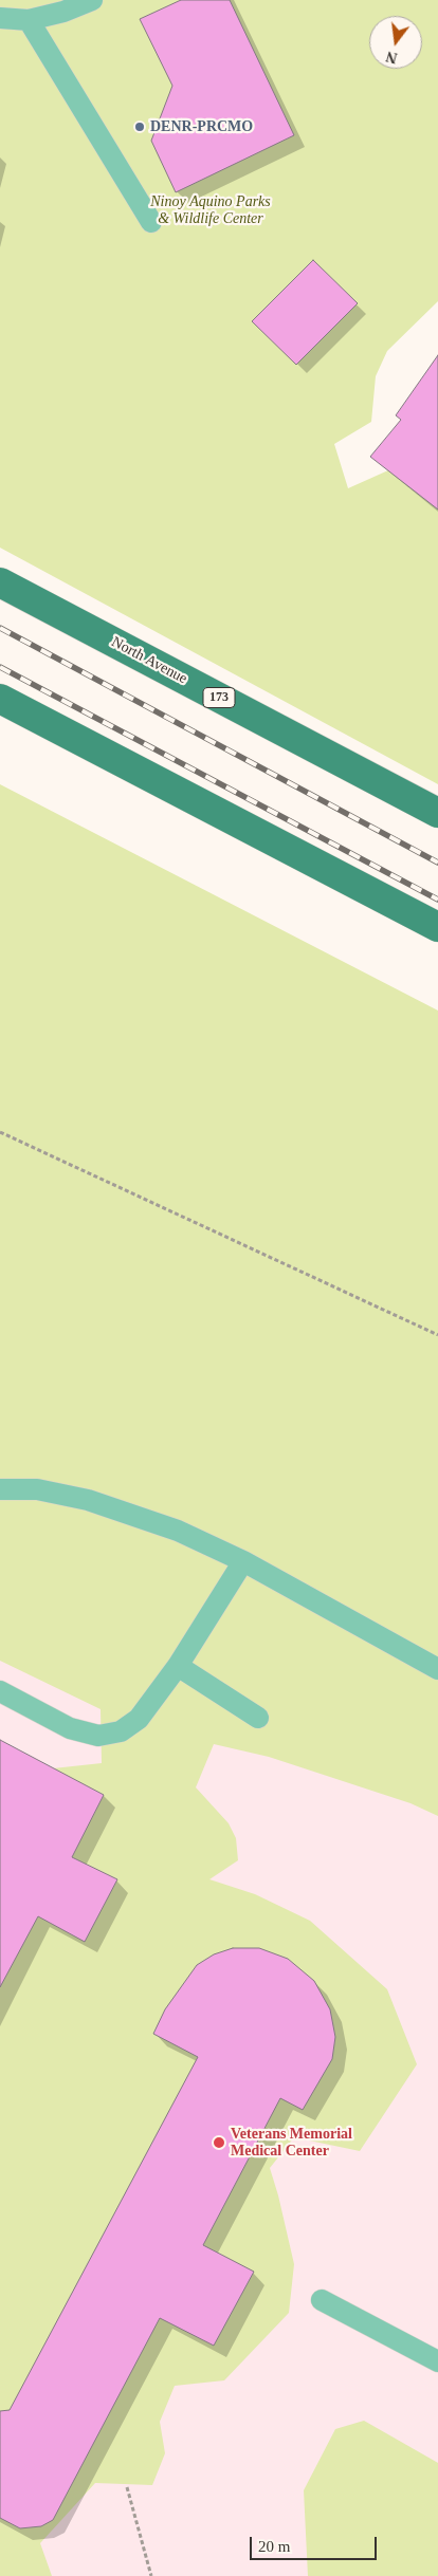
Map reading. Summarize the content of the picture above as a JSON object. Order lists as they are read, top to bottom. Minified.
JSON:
{"streets":{"main road":["North Avenue","173"]},"parks":["Ninoy Aquino Parks & Wildlife Center"],"places":["DENR-PRCMO","Veterans Memorial Medical Center"],"scale_bar":"20 m","north":"bottom"}
